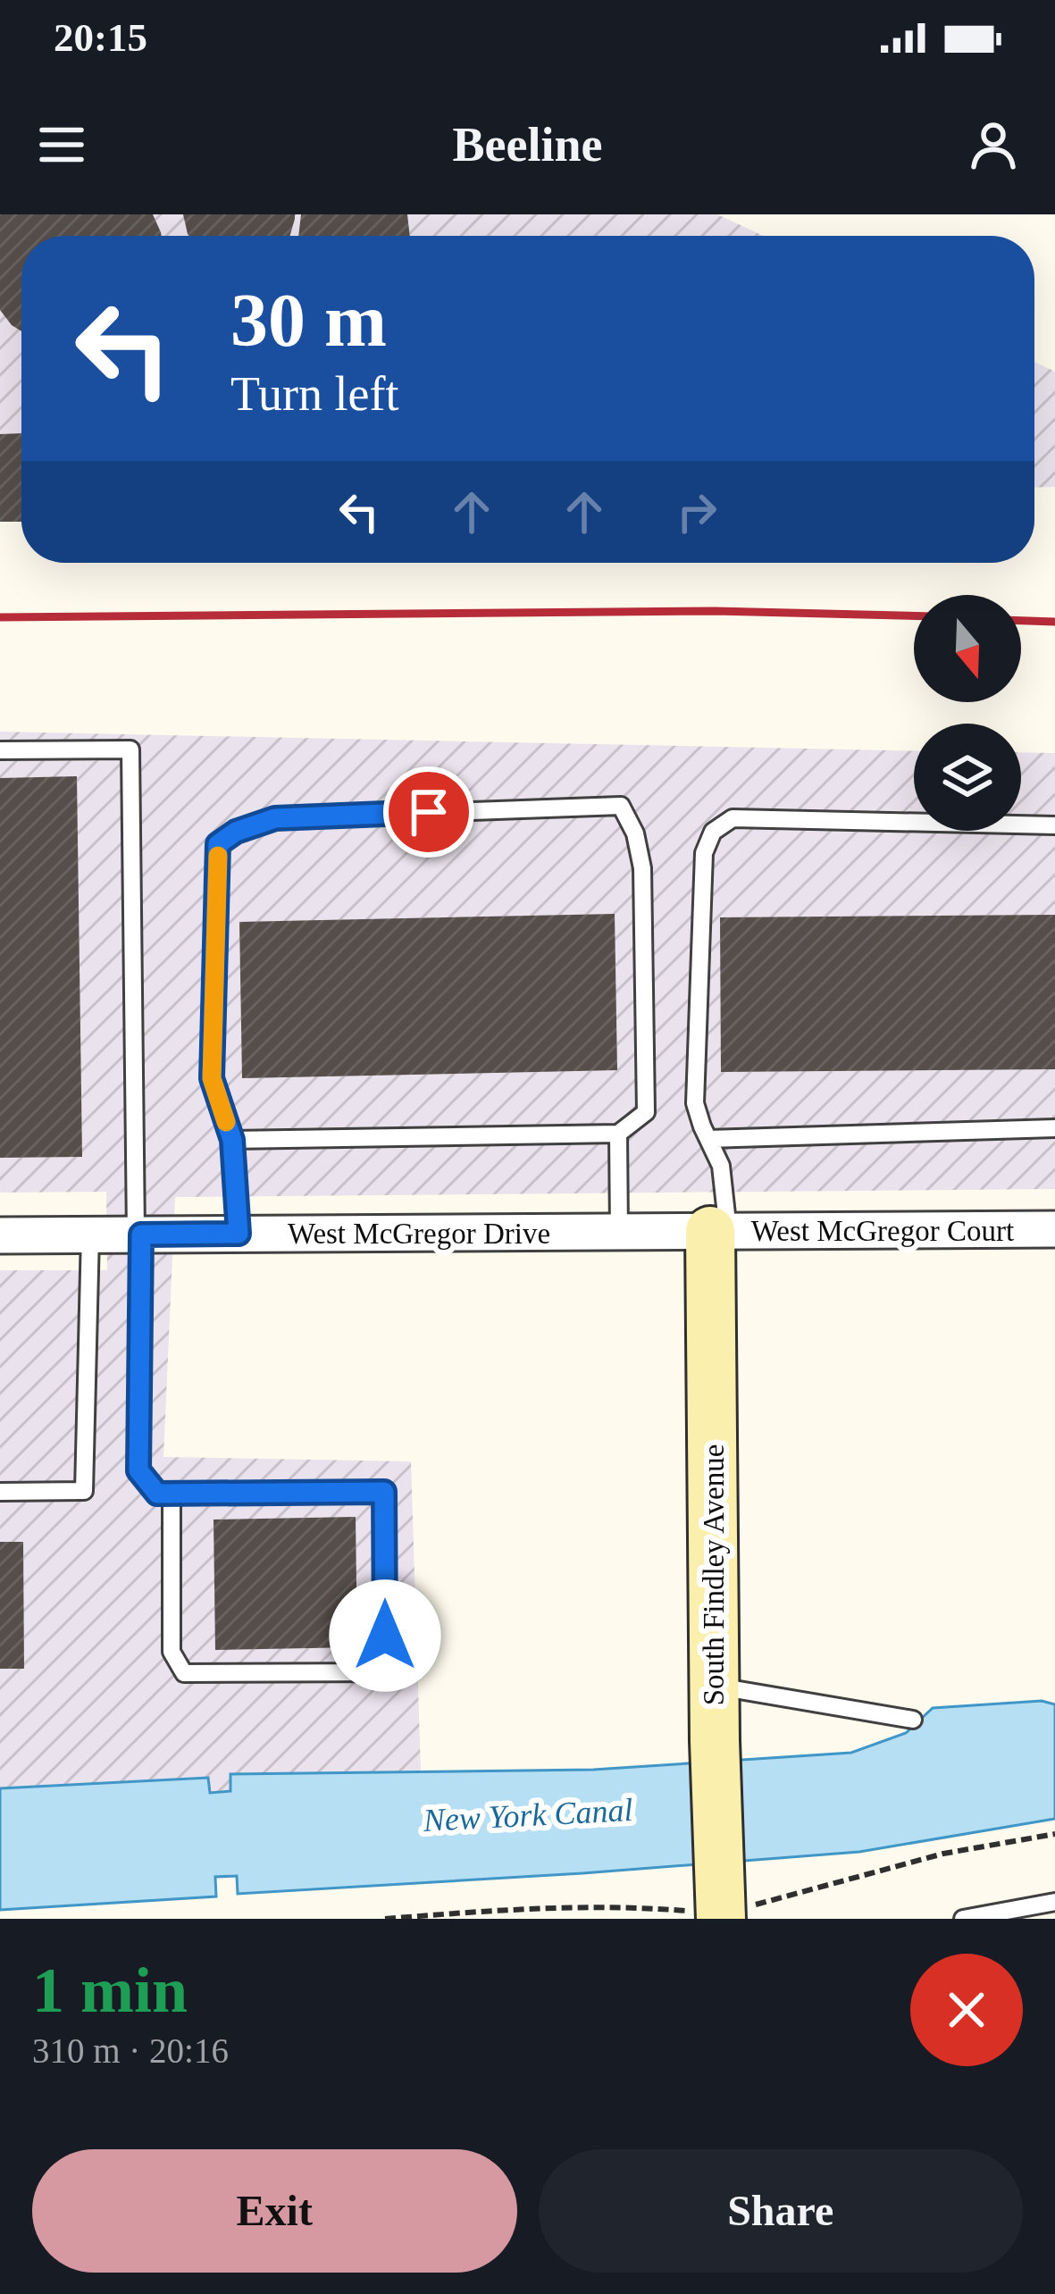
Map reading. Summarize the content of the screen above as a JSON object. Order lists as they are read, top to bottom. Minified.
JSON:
{"streets":{"street":["West McGregor Court","West McGregor Drive","South Findley Avenue"]},"crossings":[["West McGregor Court","West McGregor Drive"],["West McGregor Court","South Findley Avenue"],["West McGregor Drive","South Findley Avenue"]],"water":["New York Canal"],"north":"bottom","page":{"status":"20:15","header":"Beeline","turn":["30 m","Turn left"],"heading":["1 min","310 m · 20:16"],"buttons":["Exit","Share"]}}
